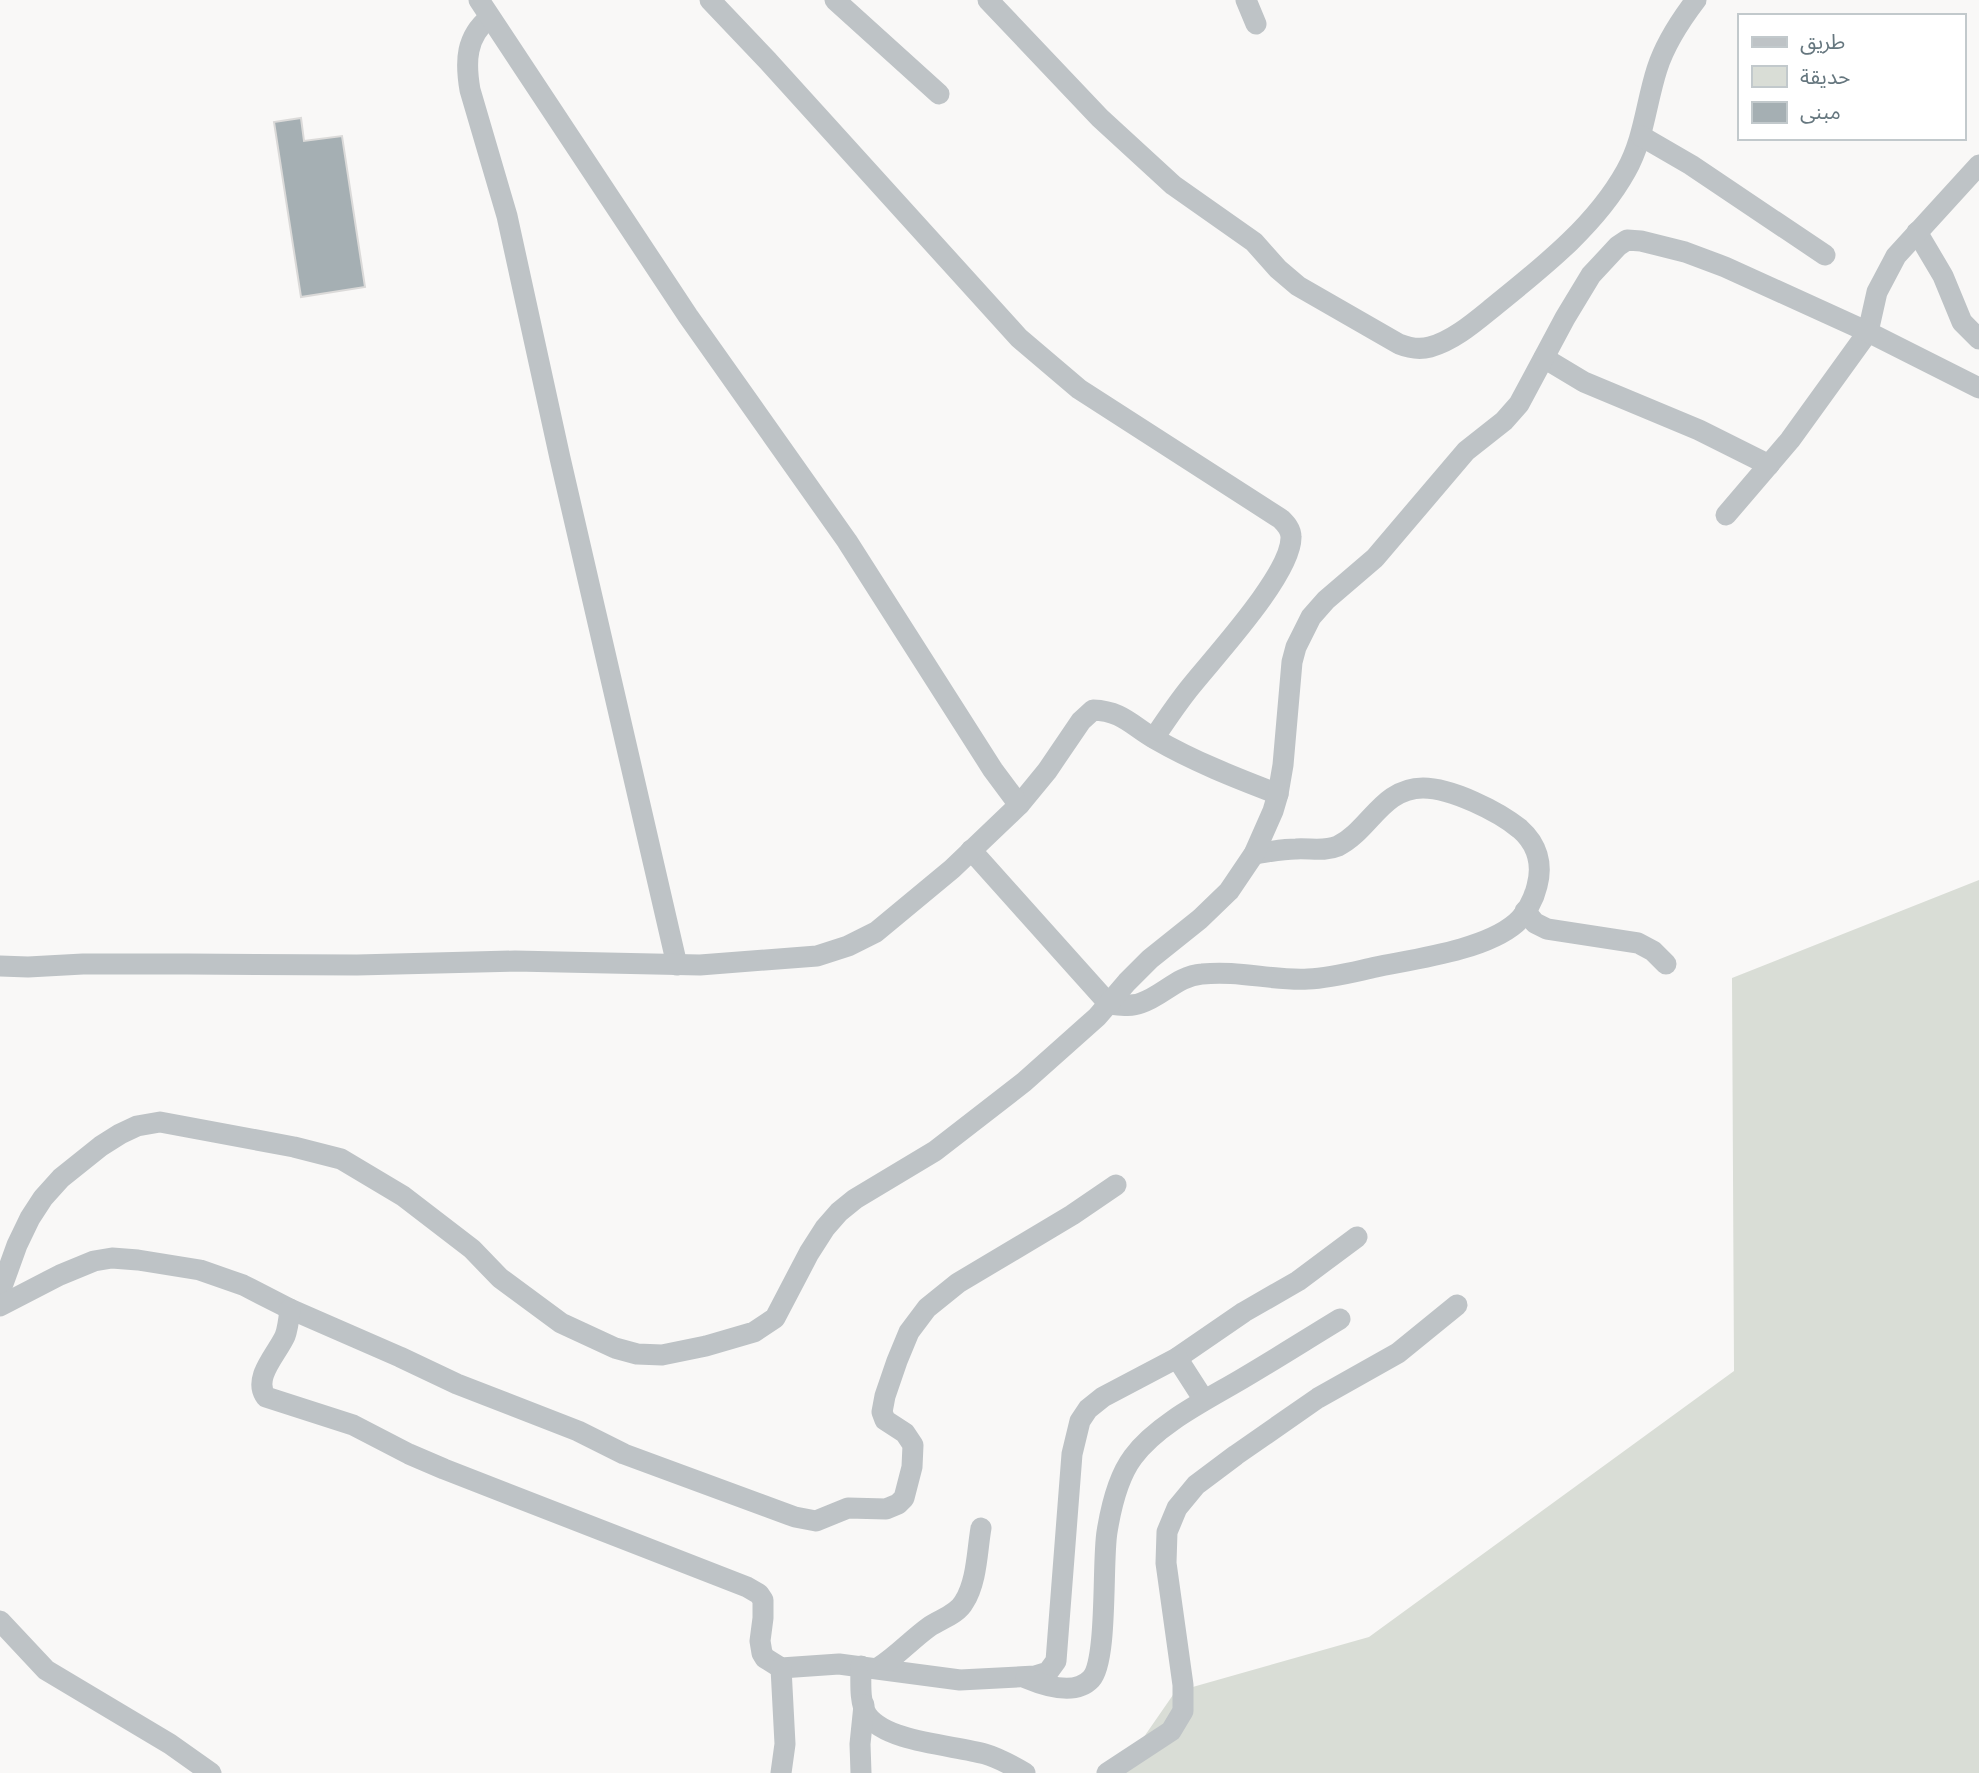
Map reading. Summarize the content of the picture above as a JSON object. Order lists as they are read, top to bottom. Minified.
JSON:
{"legend":["طريق","حديقة","مبنى"]}
